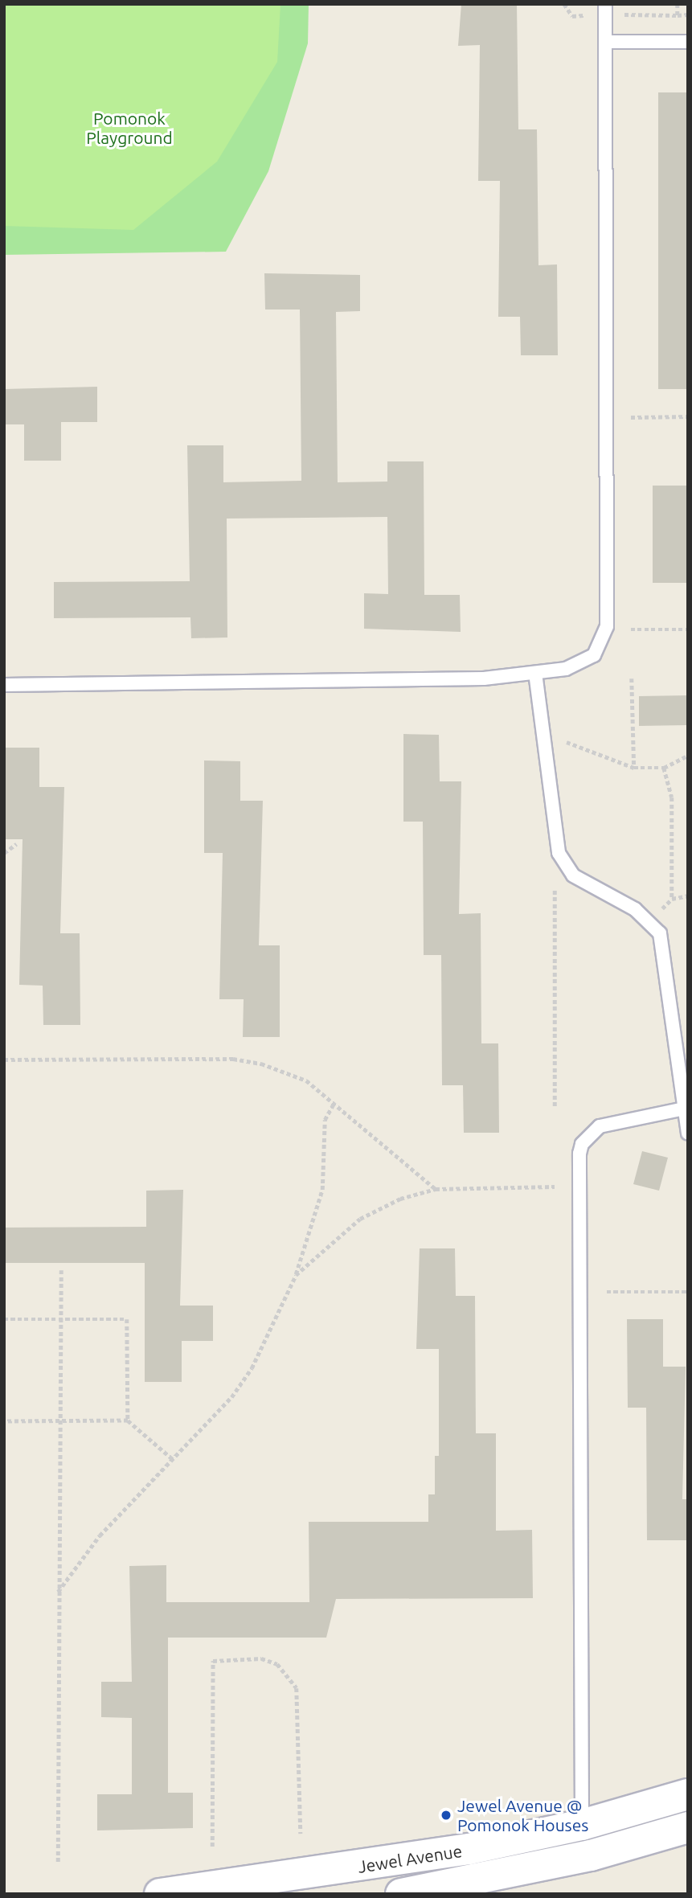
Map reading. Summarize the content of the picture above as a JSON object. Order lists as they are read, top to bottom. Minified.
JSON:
{"streets":{"street":["Jewel Avenue"]},"parks":["Pomonok Playground"],"places":["Jewel Avenue @ Pomonok Houses"]}
